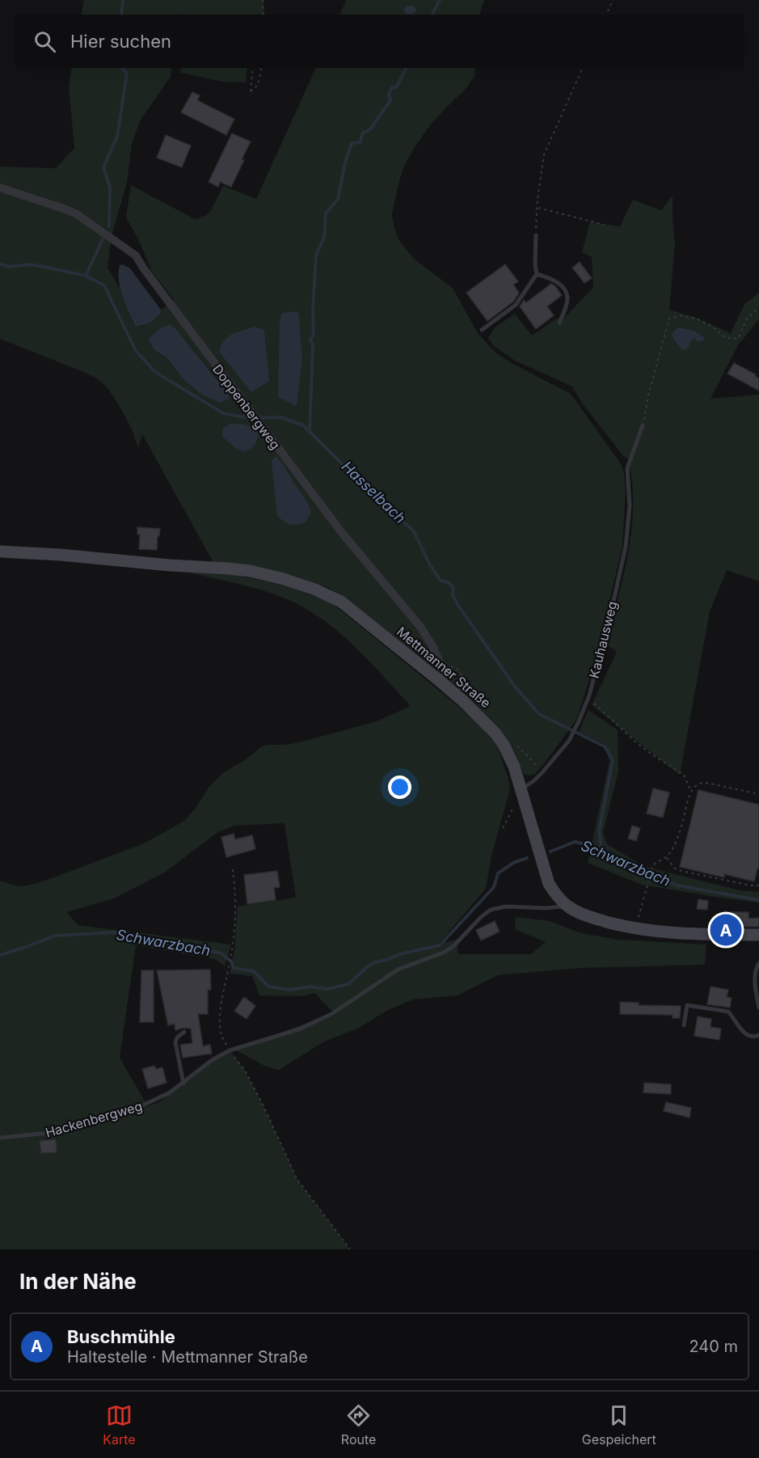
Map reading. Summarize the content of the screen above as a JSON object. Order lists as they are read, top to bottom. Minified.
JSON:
{"streets":{"main road":["Mettmanner Straße"],"street":["Doppenbergweg"],"lane":["Kauhausweg","Hackenbergweg"]},"crossings":[["Doppenbergweg","Mettmanner Straße"],["Kauhausweg","Mettmanner Straße"],["Mettmanner Straße","Hackenbergweg"]],"water":["Hasselbach","Schwarzbach"],"page":{"search":"Hier suchen","pins":"A","heading":"In der Nähe","list":[{"mark":"A","name":"Buschmühle","note":"Haltestelle · Mettmanner Straße","value":"240 m"}],"nav":["Karte","Route","Gespeichert"]}}
